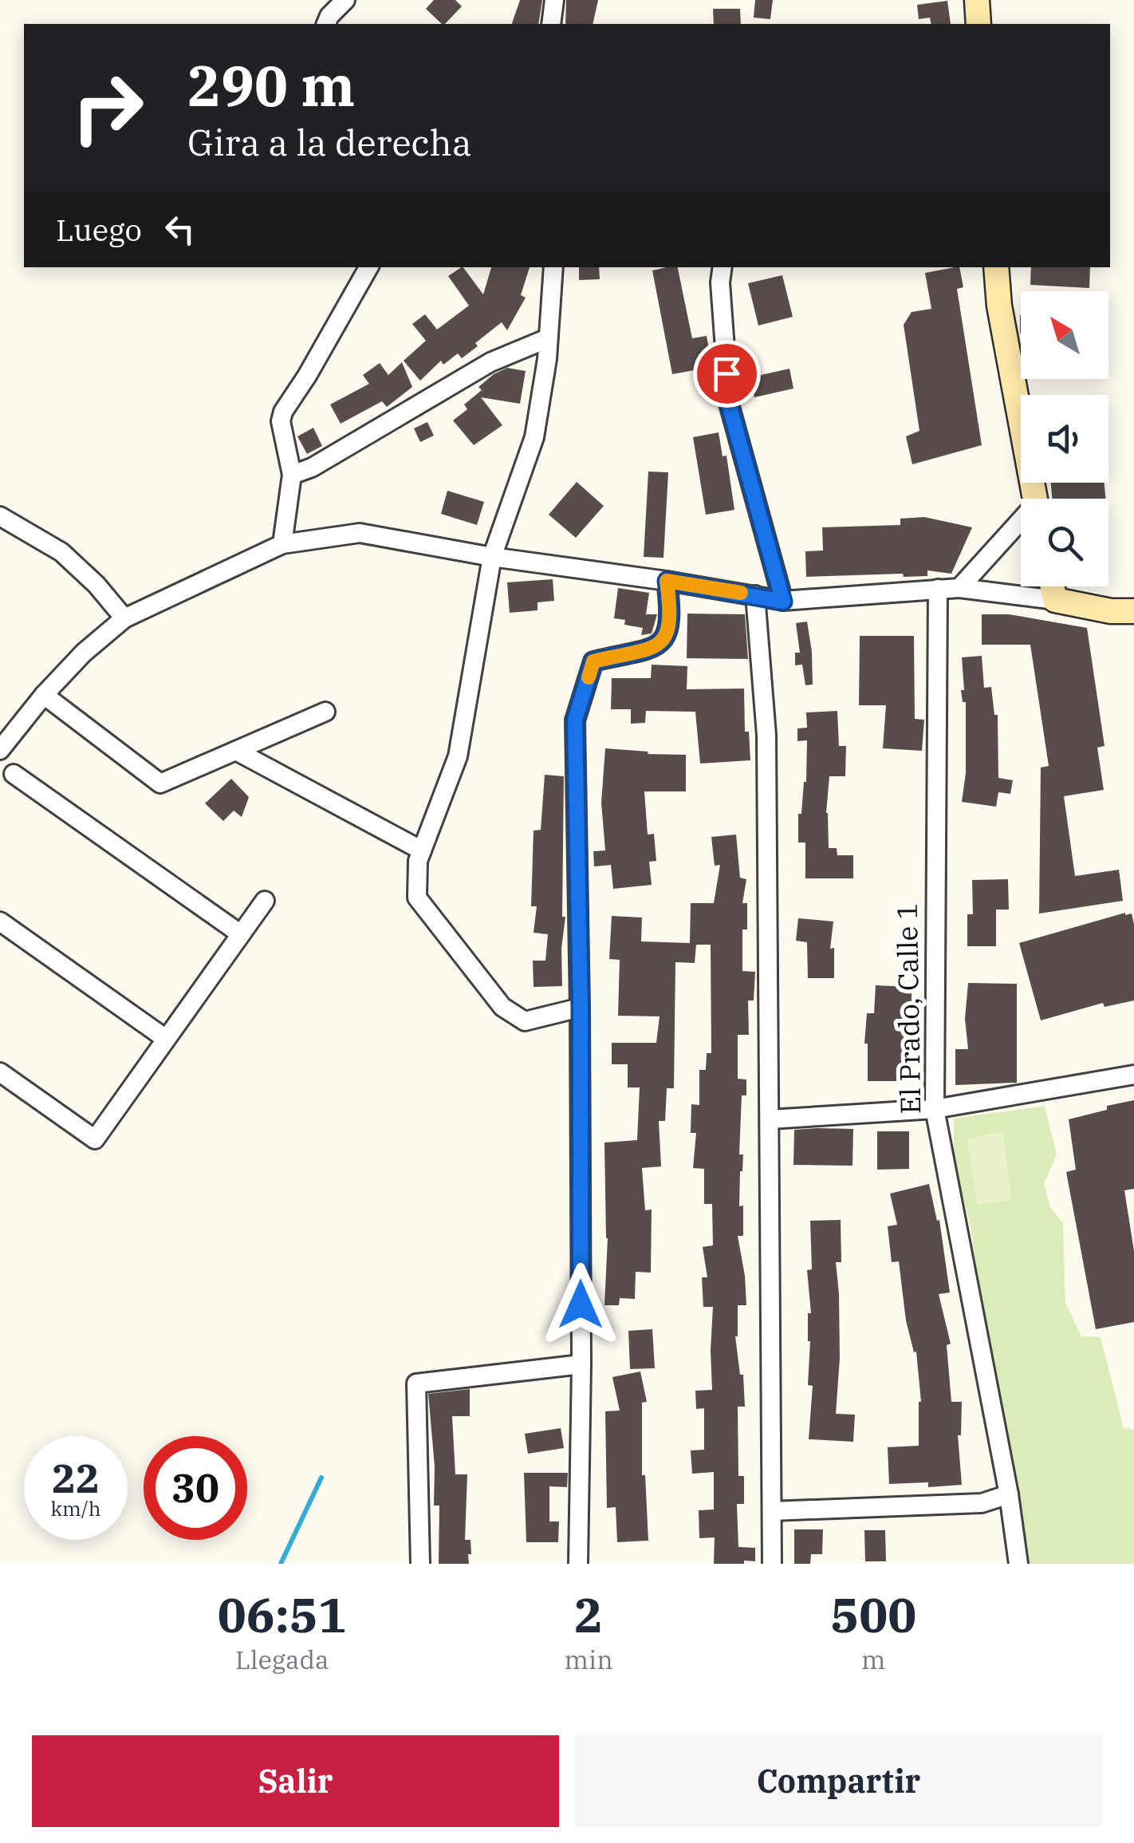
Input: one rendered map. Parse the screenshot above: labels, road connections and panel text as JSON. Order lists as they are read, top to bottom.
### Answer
{
  "streets": {
    "street": ["El Prado, Calle 1"]
  },
  "north": "top left",
  "page": {
    "turn": ["290 m", "Gira a la derecha"],
    "then": "Luego",
    "speed": "22 km/h",
    "limit": "30",
    "eta": [
      "06:51",
      "Llegada",
      "2",
      "min",
      "500",
      "m"
    ],
    "buttons": ["Salir", "Compartir"]
  }
}
